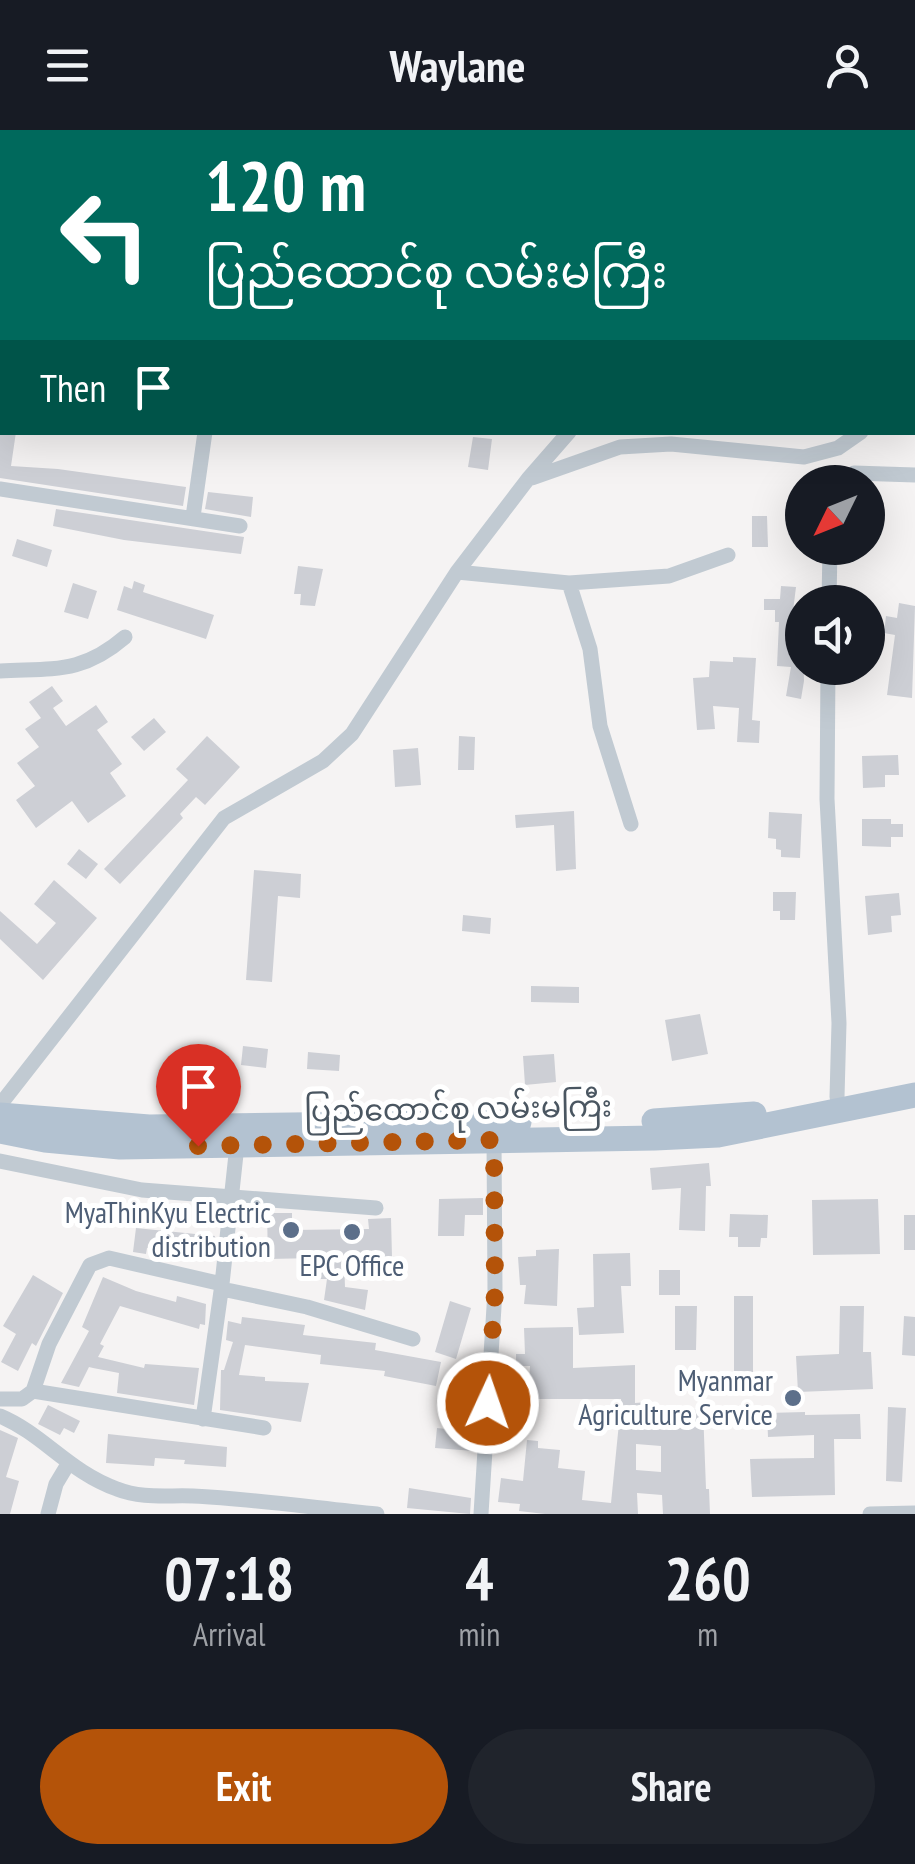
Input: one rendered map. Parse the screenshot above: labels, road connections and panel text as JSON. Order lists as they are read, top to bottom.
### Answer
{
  "streets": {
    "main road": ["ပြည်ထောင်စု လမ်းမကြီး"]
  },
  "places": ["MyaThinKyu Electric distribution", "EPC Office", "Myanmar Agriculture Service"],
  "north": "bottom left",
  "page": {
    "header": "Waylane",
    "turn": ["120 m", "ပြည်ထောင်စု လမ်းမကြီး"],
    "then": "Then",
    "eta": [
      "07:18",
      "Arrival",
      "4",
      "min",
      "260",
      "m"
    ],
    "buttons": ["Exit", "Share"]
  }
}
